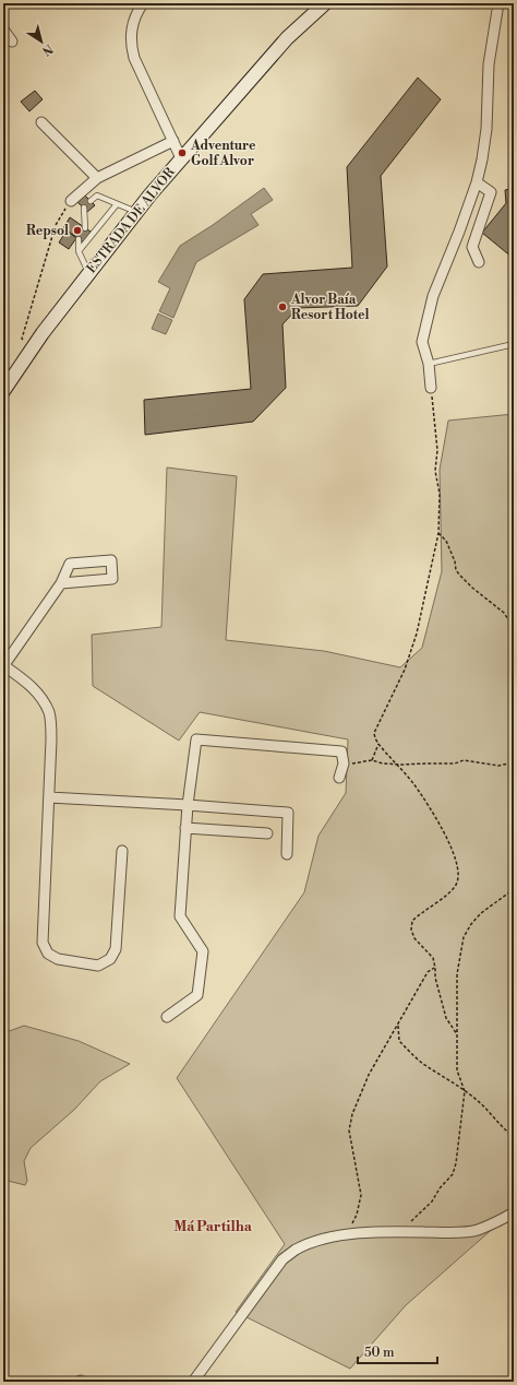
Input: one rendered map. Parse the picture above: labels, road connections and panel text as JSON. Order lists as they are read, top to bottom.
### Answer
{
  "streets": {
    "street": ["ESTRADA DE ALVOR"]
  },
  "districts": ["Má Partilha"],
  "places": ["Adventure Golf Alvor", "Repsol", "Alvor Baía Resort Hotel"],
  "scale_bar": "50 m",
  "north": "bottom right"
}
